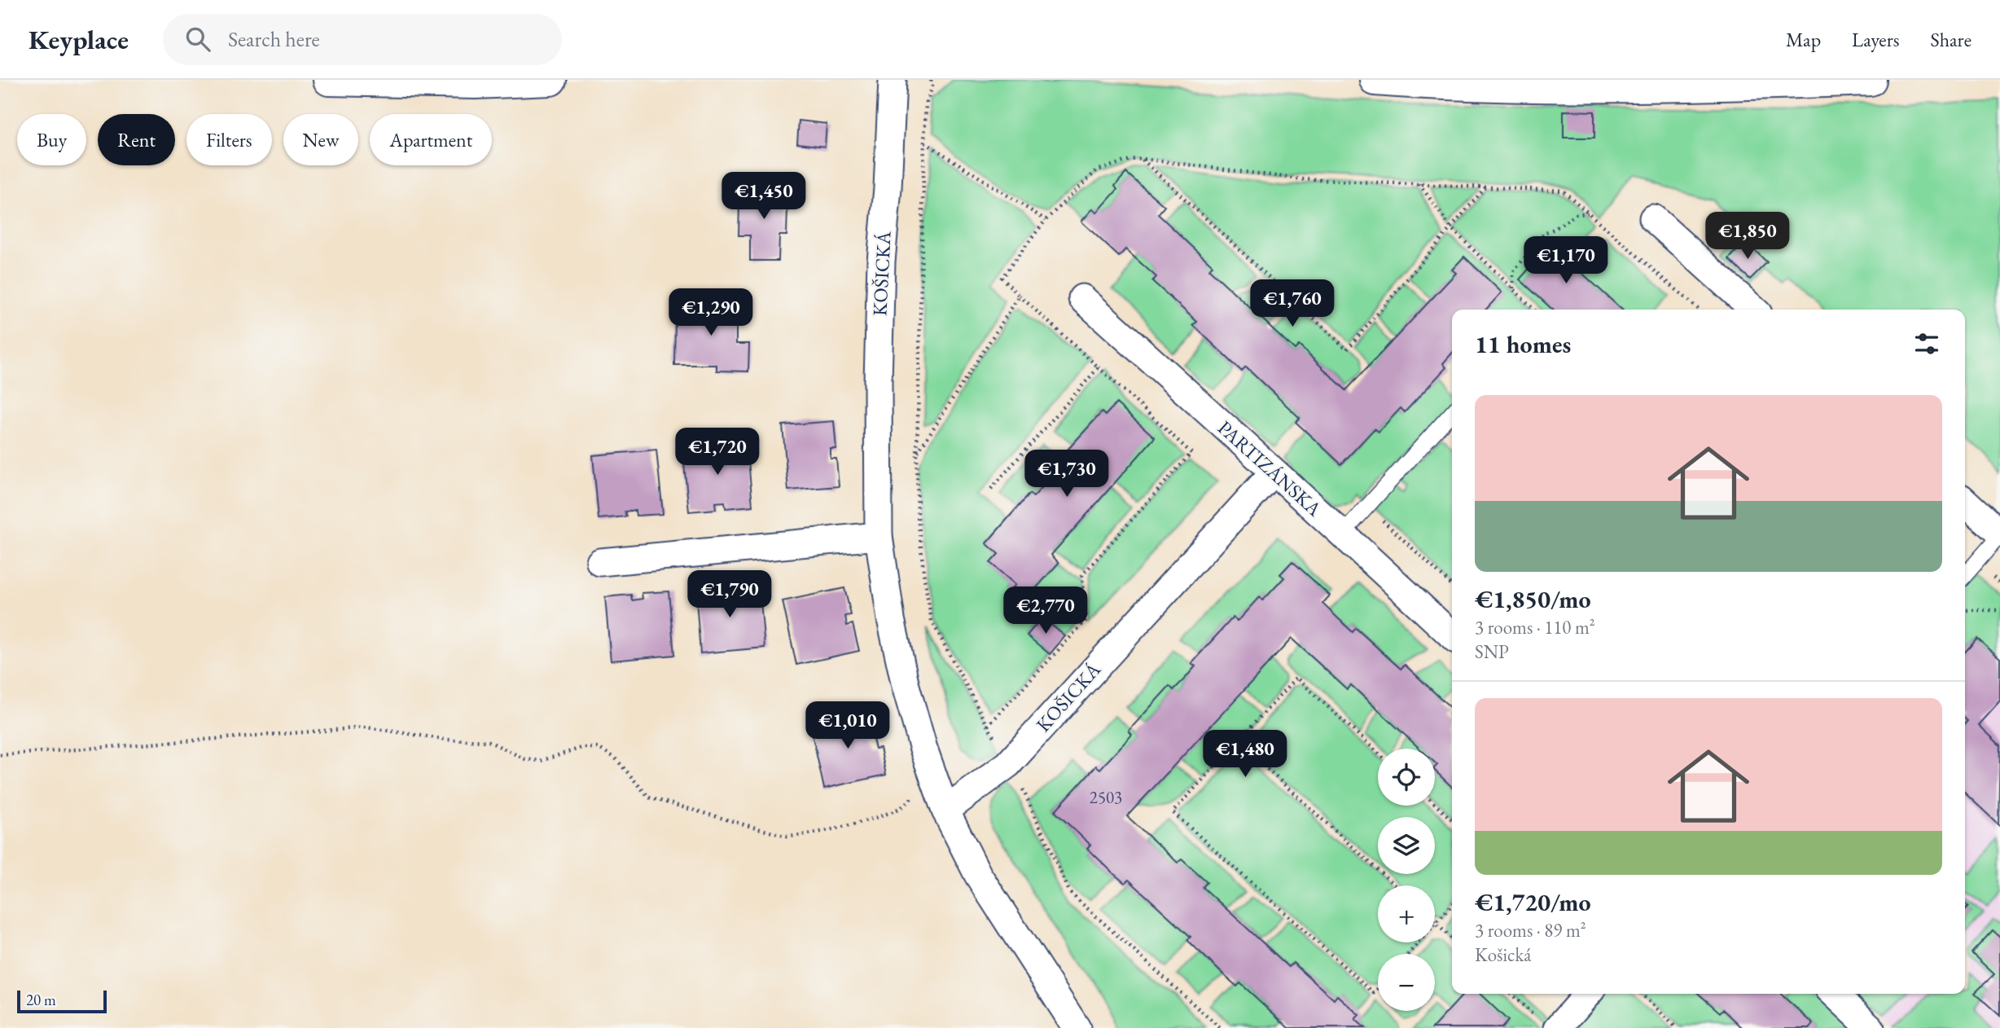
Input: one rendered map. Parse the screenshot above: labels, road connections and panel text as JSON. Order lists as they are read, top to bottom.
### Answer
{
  "streets": {
    "street": ["KOŠICKÁ", "PARTIZÁNSKA"]
  },
  "crossings": [
    ["KOŠICKÁ", "PARTIZÁNSKA"]
  ],
  "house_numbers": ["2503"],
  "scale_bar": "20 m",
  "page": {
    "header": "Keyplace",
    "search": "Search here",
    "nav": ["Map", "Layers", "Share"],
    "chip": [
      "Buy",
      "Rent",
      "Filters",
      "New",
      "Apartment"
    ],
    "price": [
      "€1,450",
      "€1,850",
      "€1,170",
      "€1,760",
      "€1,290",
      "€1,720",
      "€1,730",
      "€1,790",
      "€2,770",
      "€1,010",
      "€1,480"
    ],
    "heading": "11 homes",
    "list": [
      {
        "name": "€1,850/mo",
        "note": "3 rooms · 110 m² · SNP"
      },
      {
        "name": "€1,720/mo",
        "note": "3 rooms · 89 m² · Košická"
      }
    ],
    "map_buttons": ["+", "−"],
    "scale": "20 m"
  }
}
